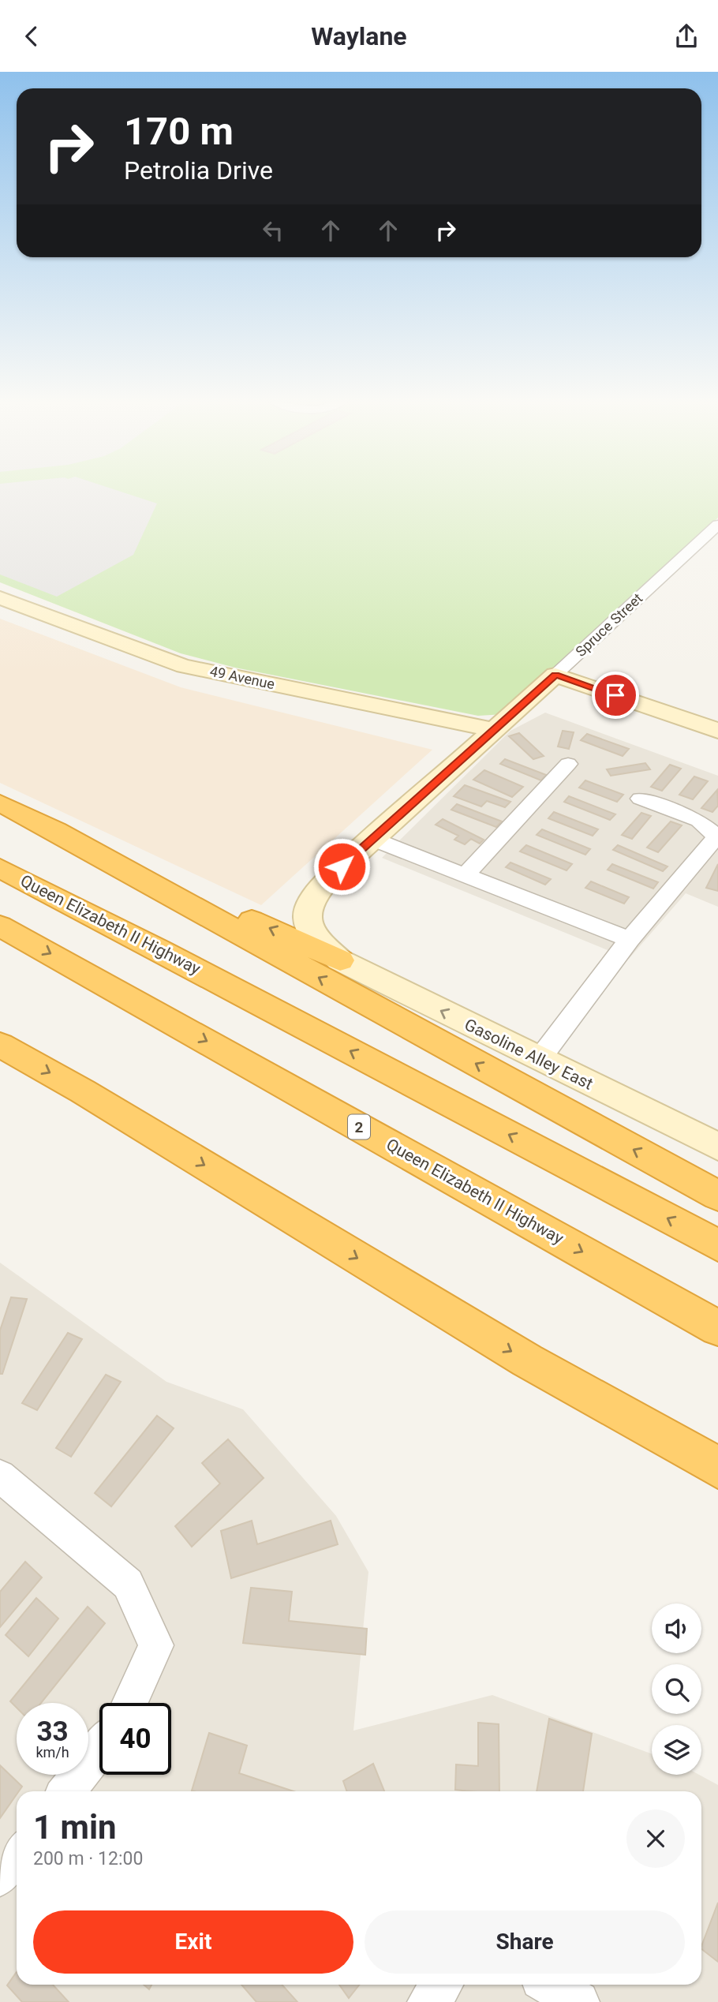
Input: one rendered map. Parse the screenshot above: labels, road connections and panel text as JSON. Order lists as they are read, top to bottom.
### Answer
{
  "streets": {
    "highway": ["Queen Elizabeth II Highway", "2"],
    "street": ["Spruce Street", "49 Avenue", "Gasoline Alley East"]
  },
  "crossings": [
    ["Spruce Street", "49 Avenue"],
    ["Spruce Street", "Gasoline Alley East"]
  ],
  "page": {
    "header": "Waylane",
    "turn": ["170 m", "Petrolia Drive"],
    "speed": "33 km/h",
    "limit": "40",
    "heading": ["1 min", "200 m · 12:00"],
    "buttons": ["Exit", "Share"]
  }
}
